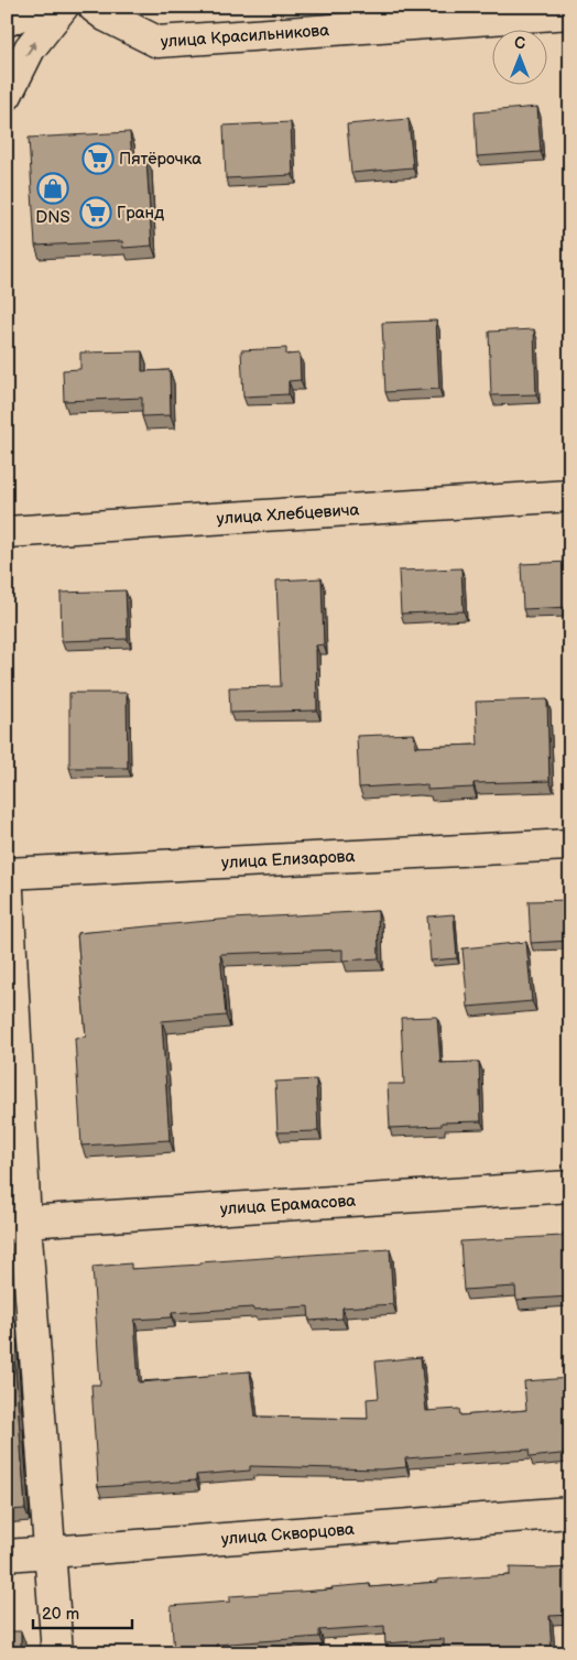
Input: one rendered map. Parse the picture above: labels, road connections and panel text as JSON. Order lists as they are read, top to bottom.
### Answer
{
  "streets": {
    "street": [
      "улица Красильникова",
      "улица Хлебцевича",
      "улица Елизарова",
      "улица Ерамасова",
      "улица Скворцова"
    ]
  },
  "places": {
    "supermarket": ["Пятёрочка", "Гранд"],
    "shop": ["DNS"]
  },
  "scale_bar": "20 m",
  "north": "top"
}
